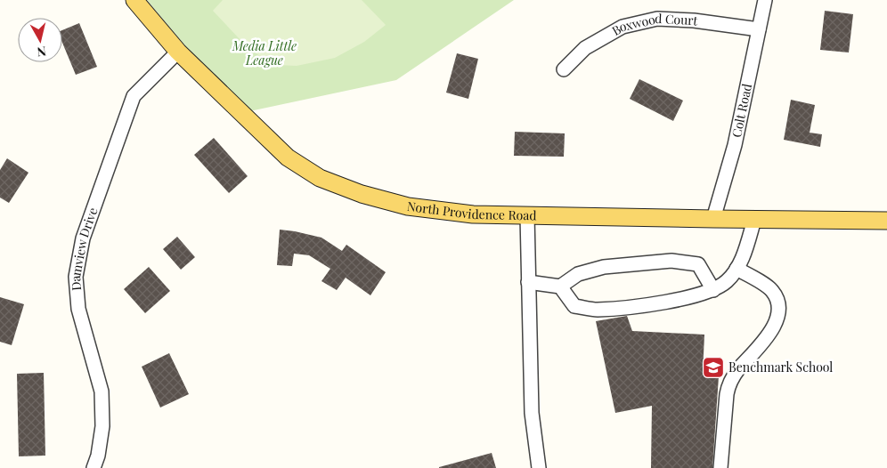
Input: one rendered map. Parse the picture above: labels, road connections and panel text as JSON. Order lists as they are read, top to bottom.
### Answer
{
  "streets": {
    "main road": ["North Providence Road"],
    "street": ["Boxwood Court", "Colt Road", "Damview Drive"]
  },
  "crossings": [
    ["Boxwood Court", "Colt Road"],
    ["Colt Road", "North Providence Road"],
    ["North Providence Road", "Damview Drive"]
  ],
  "parks": ["Media Little League"],
  "places": {
    "school or university": ["Benchmark School"]
  },
  "north": "bottom"
}
